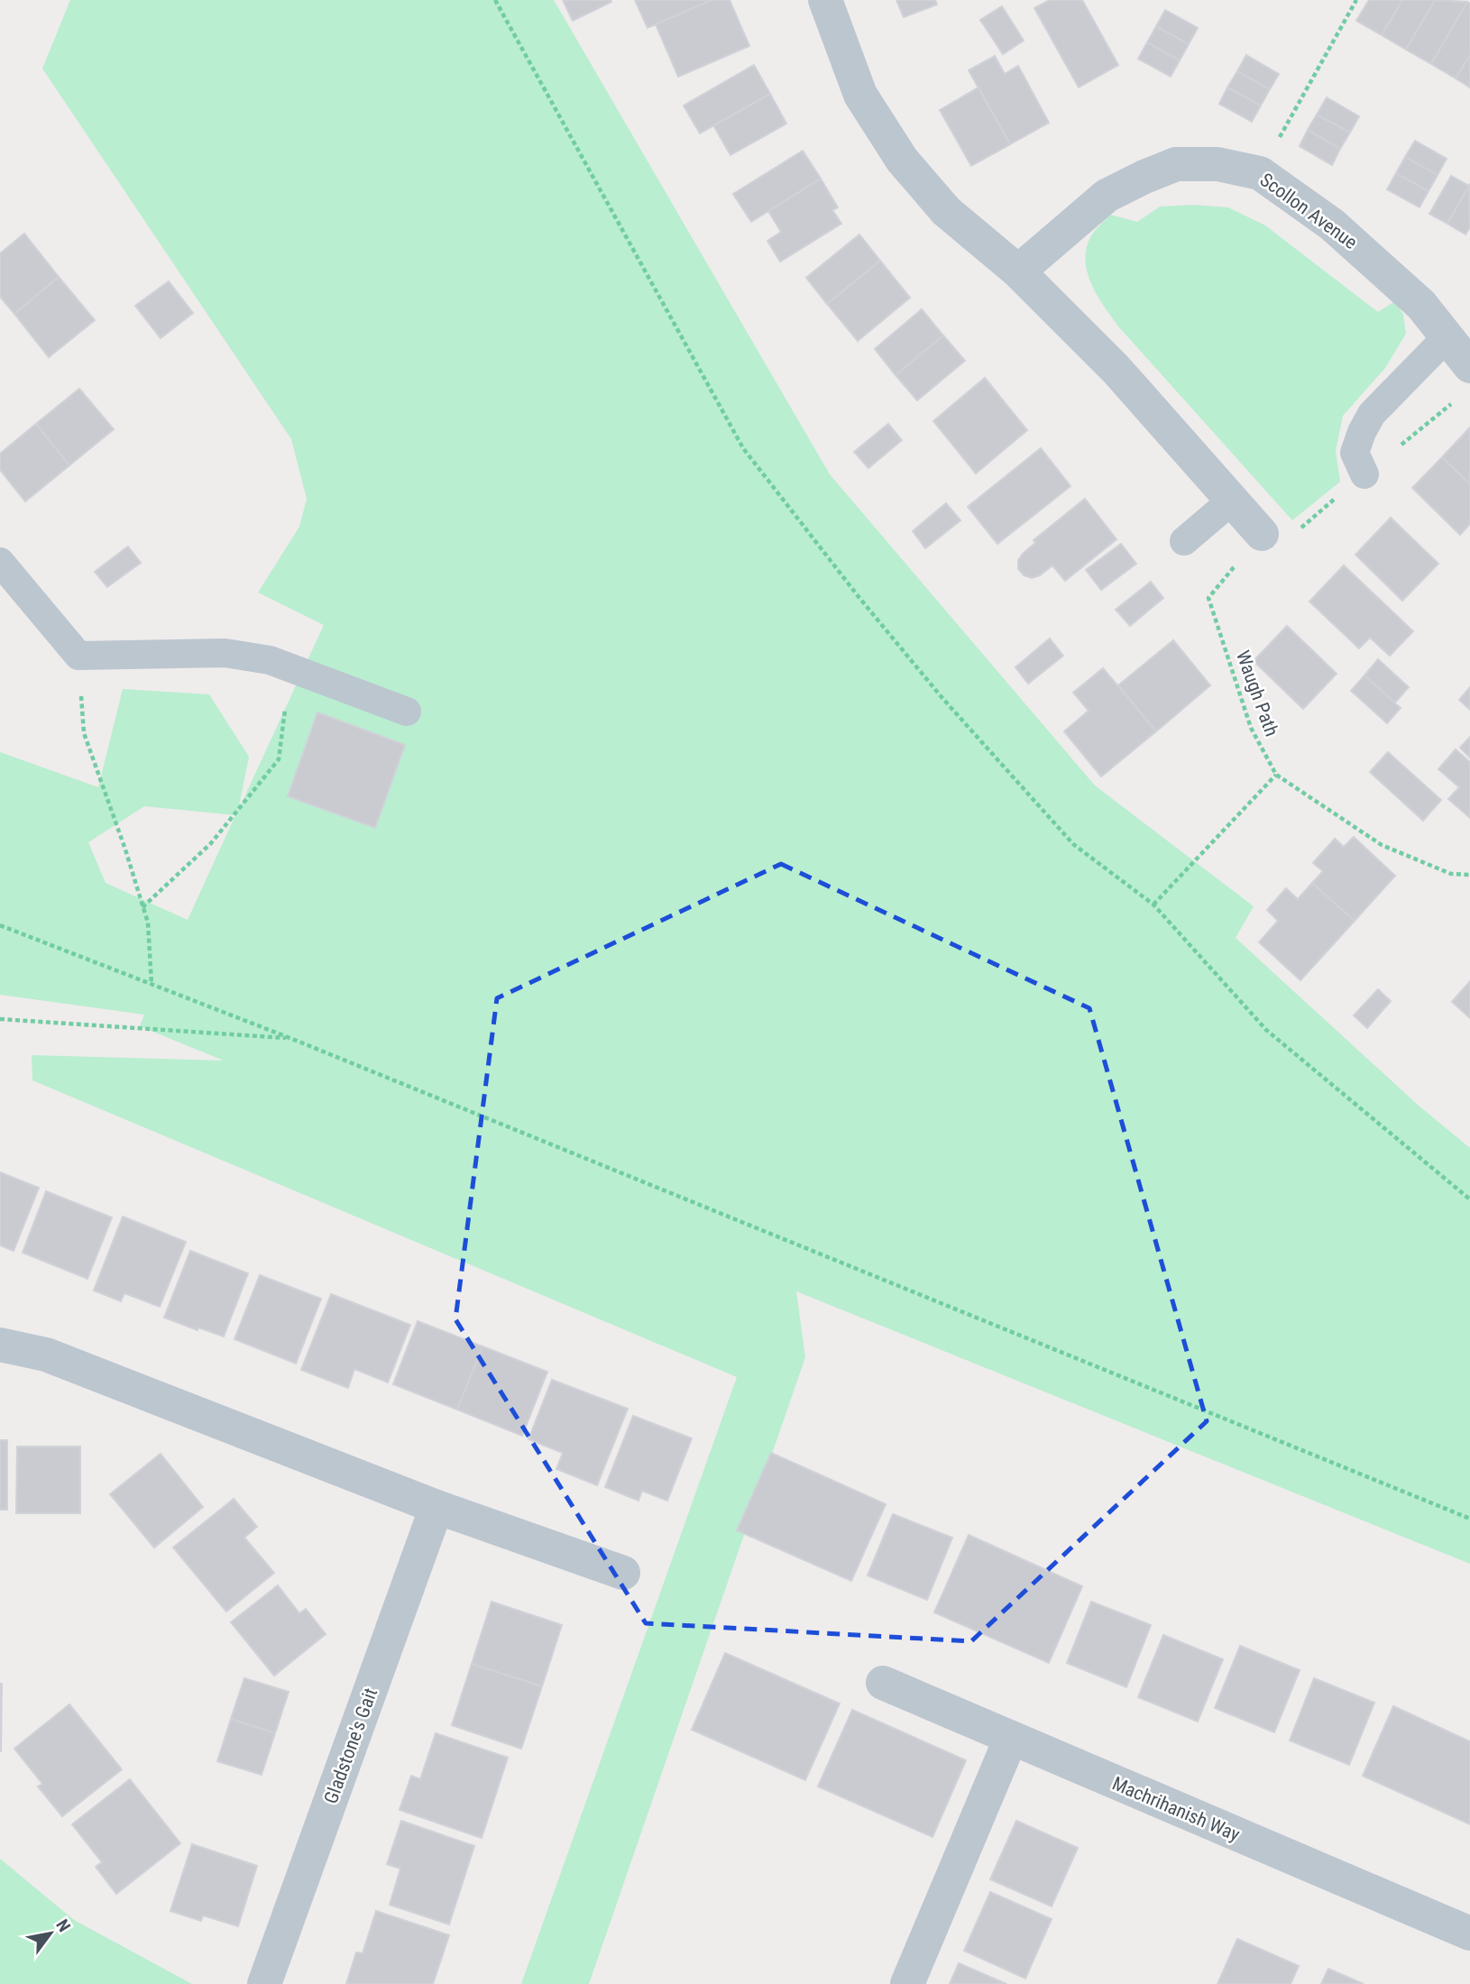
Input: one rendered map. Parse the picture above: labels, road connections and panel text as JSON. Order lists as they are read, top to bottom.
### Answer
{
  "streets": {
    "street": ["Scollon Avenue", "Gladstone's Gait", "Machrihanish Way"],
    "path": ["Waugh Path"]
  },
  "north": "top right"
}
